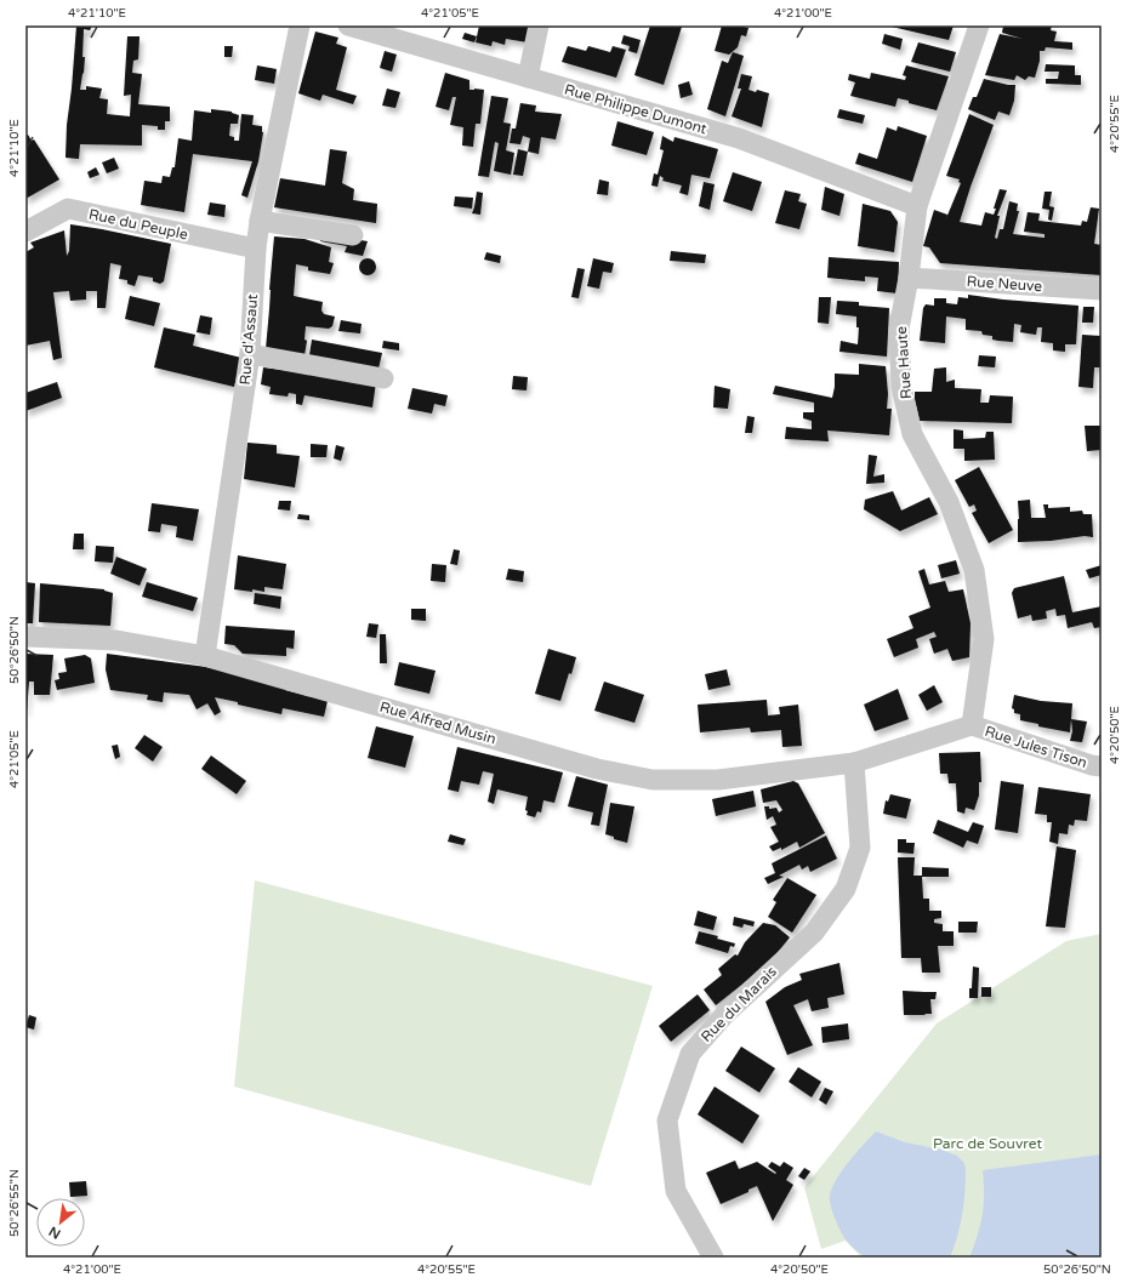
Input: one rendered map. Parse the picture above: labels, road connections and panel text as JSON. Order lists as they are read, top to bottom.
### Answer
{
  "streets": {
    "street": [
      "Rue Philippe Dumont",
      "Rue du Peuple",
      "Rue Neuve",
      "Rue d'Assaut",
      "Rue Haute",
      "Rue Alfred Musin",
      "Rue Jules Tison",
      "Rue du Marais"
    ]
  },
  "crossings": [
    ["Rue Philippe Dumont", "Rue Haute"],
    ["Rue du Peuple", "Rue d'Assaut"],
    ["Rue Neuve", "Rue Haute"],
    ["Rue d'Assaut", "Rue Alfred Musin"],
    ["Rue Haute", "Rue Alfred Musin"],
    ["Rue Haute", "Rue Jules Tison"],
    ["Rue Alfred Musin", "Rue Jules Tison"],
    ["Rue Alfred Musin", "Rue du Marais"]
  ],
  "parks": ["Parc de Souvret"],
  "north": "bottom left",
  "coordinates": [
    "4°21'10\"E",
    "4°21'05\"E",
    "4°21'00\"E",
    "4°20'55\"E",
    "50°26'50\"N",
    "4°20'50\"E",
    "50°26'55\"N"
  ]
}
